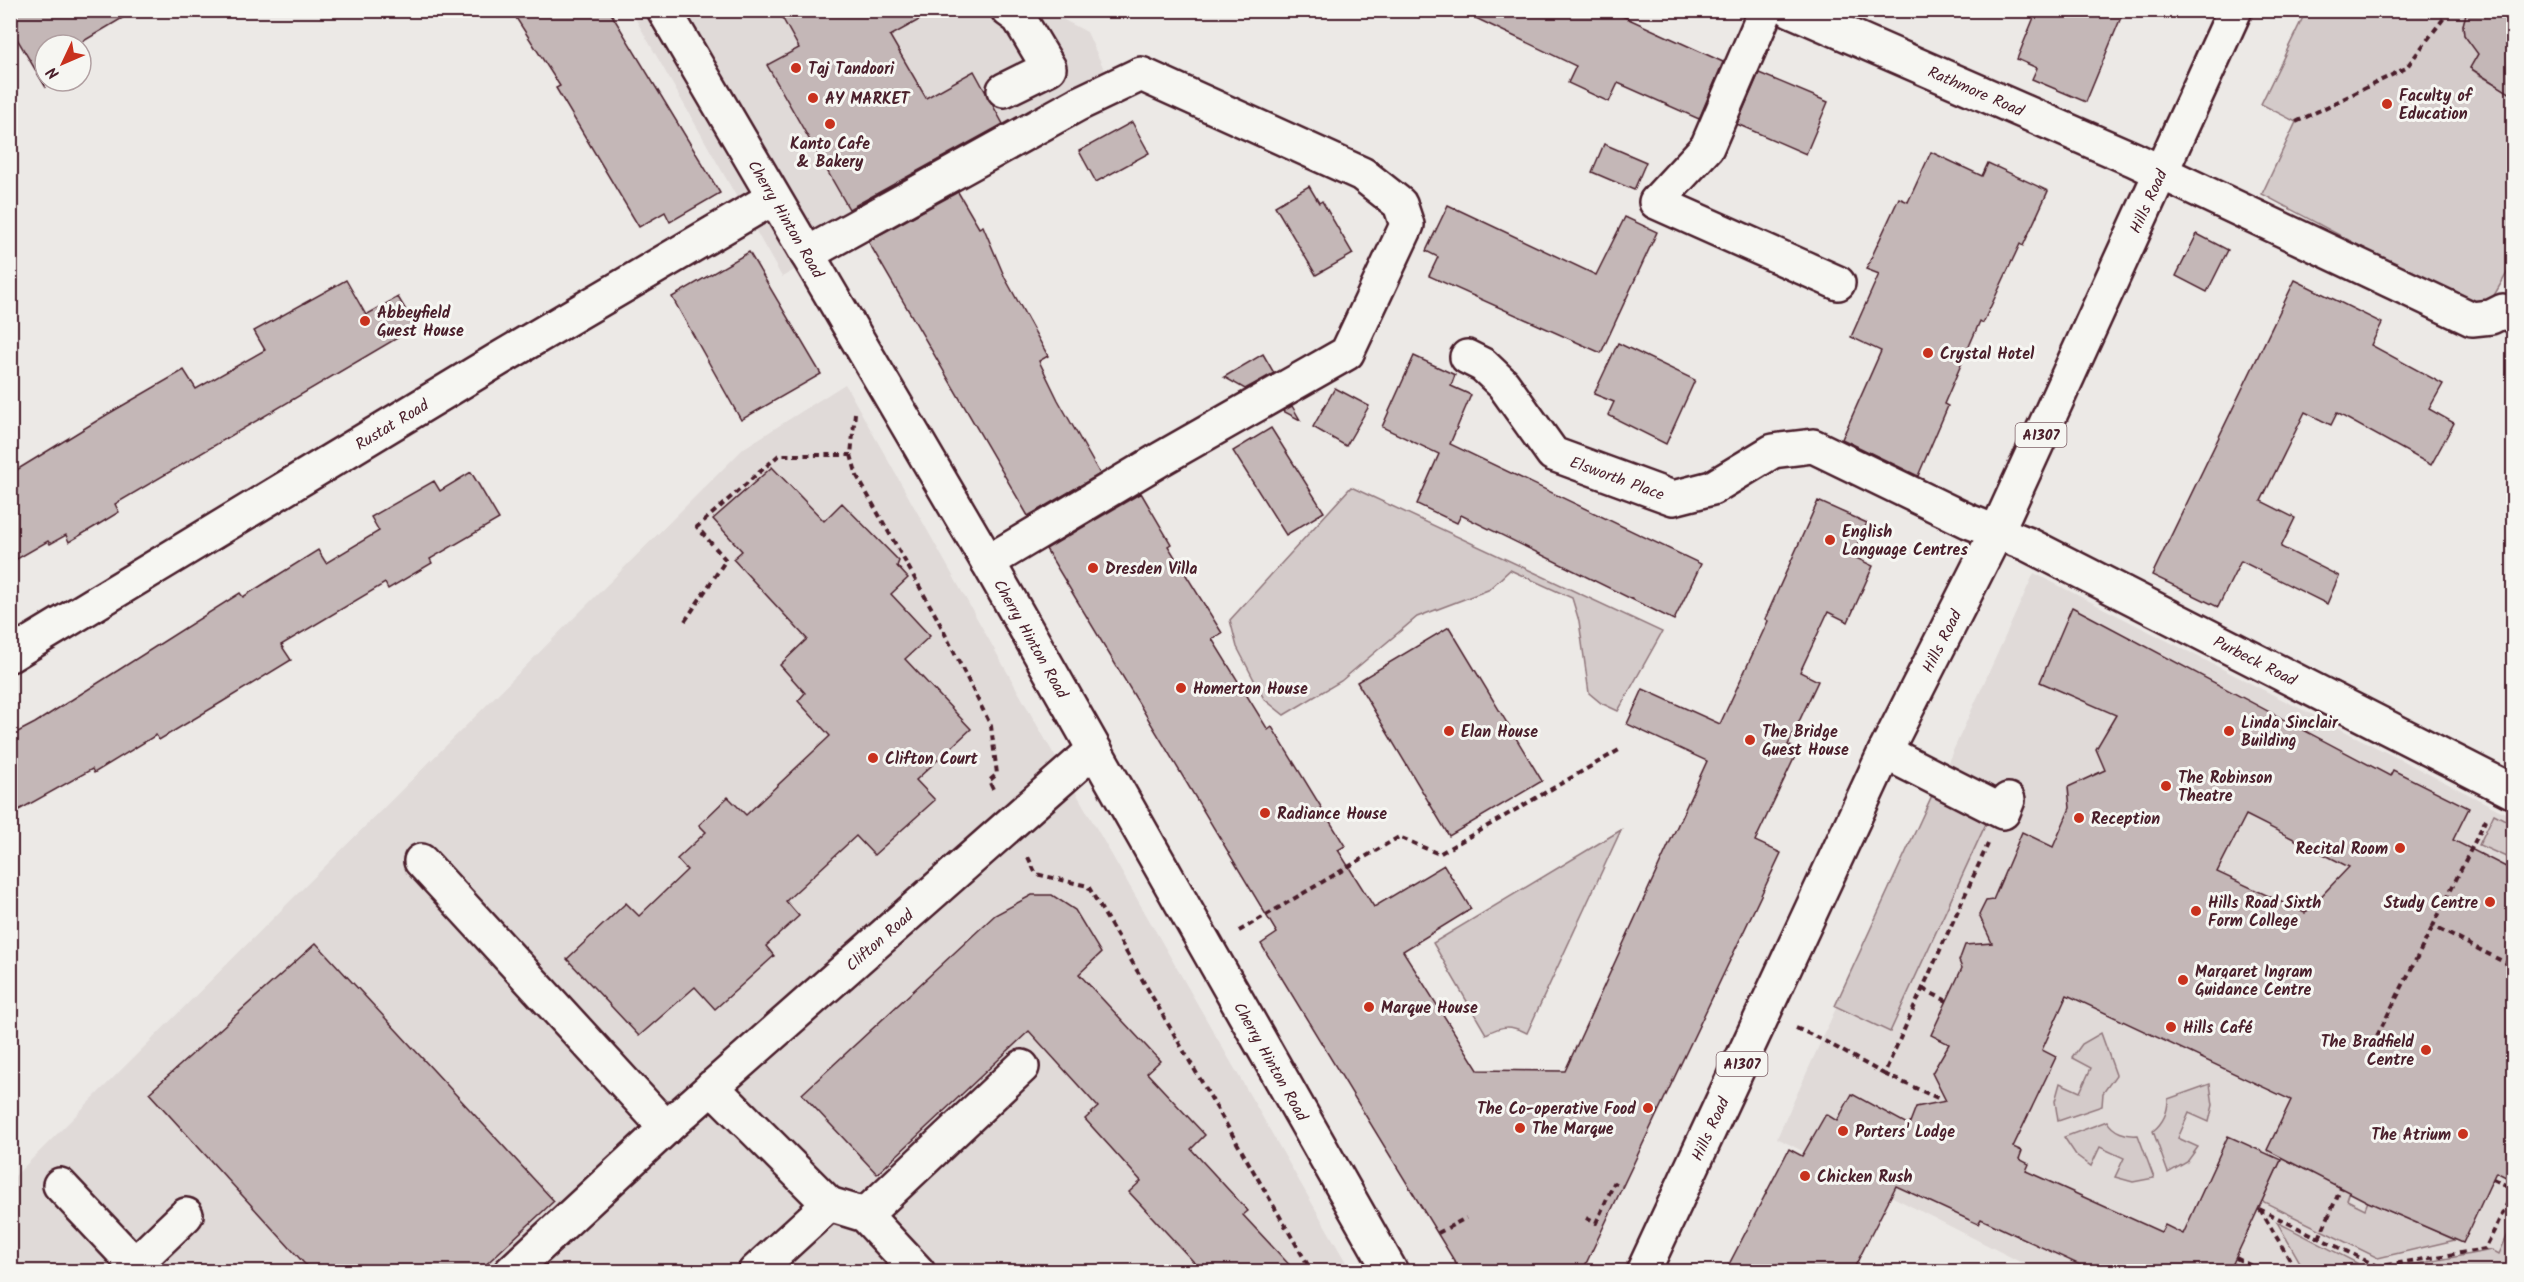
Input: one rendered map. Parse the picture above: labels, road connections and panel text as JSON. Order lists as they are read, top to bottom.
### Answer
{
  "streets": {
    "street": [
      "Rathmore Road",
      "Hills Road",
      "Cherry Hinton Road",
      "Rustat Road",
      "A1307",
      "Elsworth Place",
      "Purbeck Road",
      "Clifton Road"
    ]
  },
  "crossings": [
    ["Rathmore Road", "Hills Road"],
    ["Hills Road", "Elsworth Place"],
    ["Hills Road", "Purbeck Road"],
    ["Cherry Hinton Road", "Rustat Road"],
    ["Cherry Hinton Road", "Clifton Road"],
    ["Elsworth Place", "Purbeck Road"]
  ],
  "places": [
    "Taj Tandoori",
    "AY MARKET",
    "Faculty of Education",
    "Kanto Cafe & Bakery",
    "Abbeyfield Guest House",
    "Crystal Hotel",
    "English Language Centres",
    "Dresden Villa",
    "Homerton House",
    "Elan House",
    "Linda Sinclair Building",
    "The Bridge Guest House",
    "Clifton Court",
    "The Robinson Theatre",
    "Radiance House",
    "Reception",
    "Recital Room",
    "Study Centre",
    "Hills Road Sixth Form College",
    "Margaret Ingram Guidance Centre",
    "Marque House",
    "Hills Café",
    "The Bradfield Centre",
    "The Co-operative Food",
    "The Marque",
    "Porters' Lodge",
    "The Atrium",
    "Chicken Rush"
  ],
  "north": "bottom left"
}
